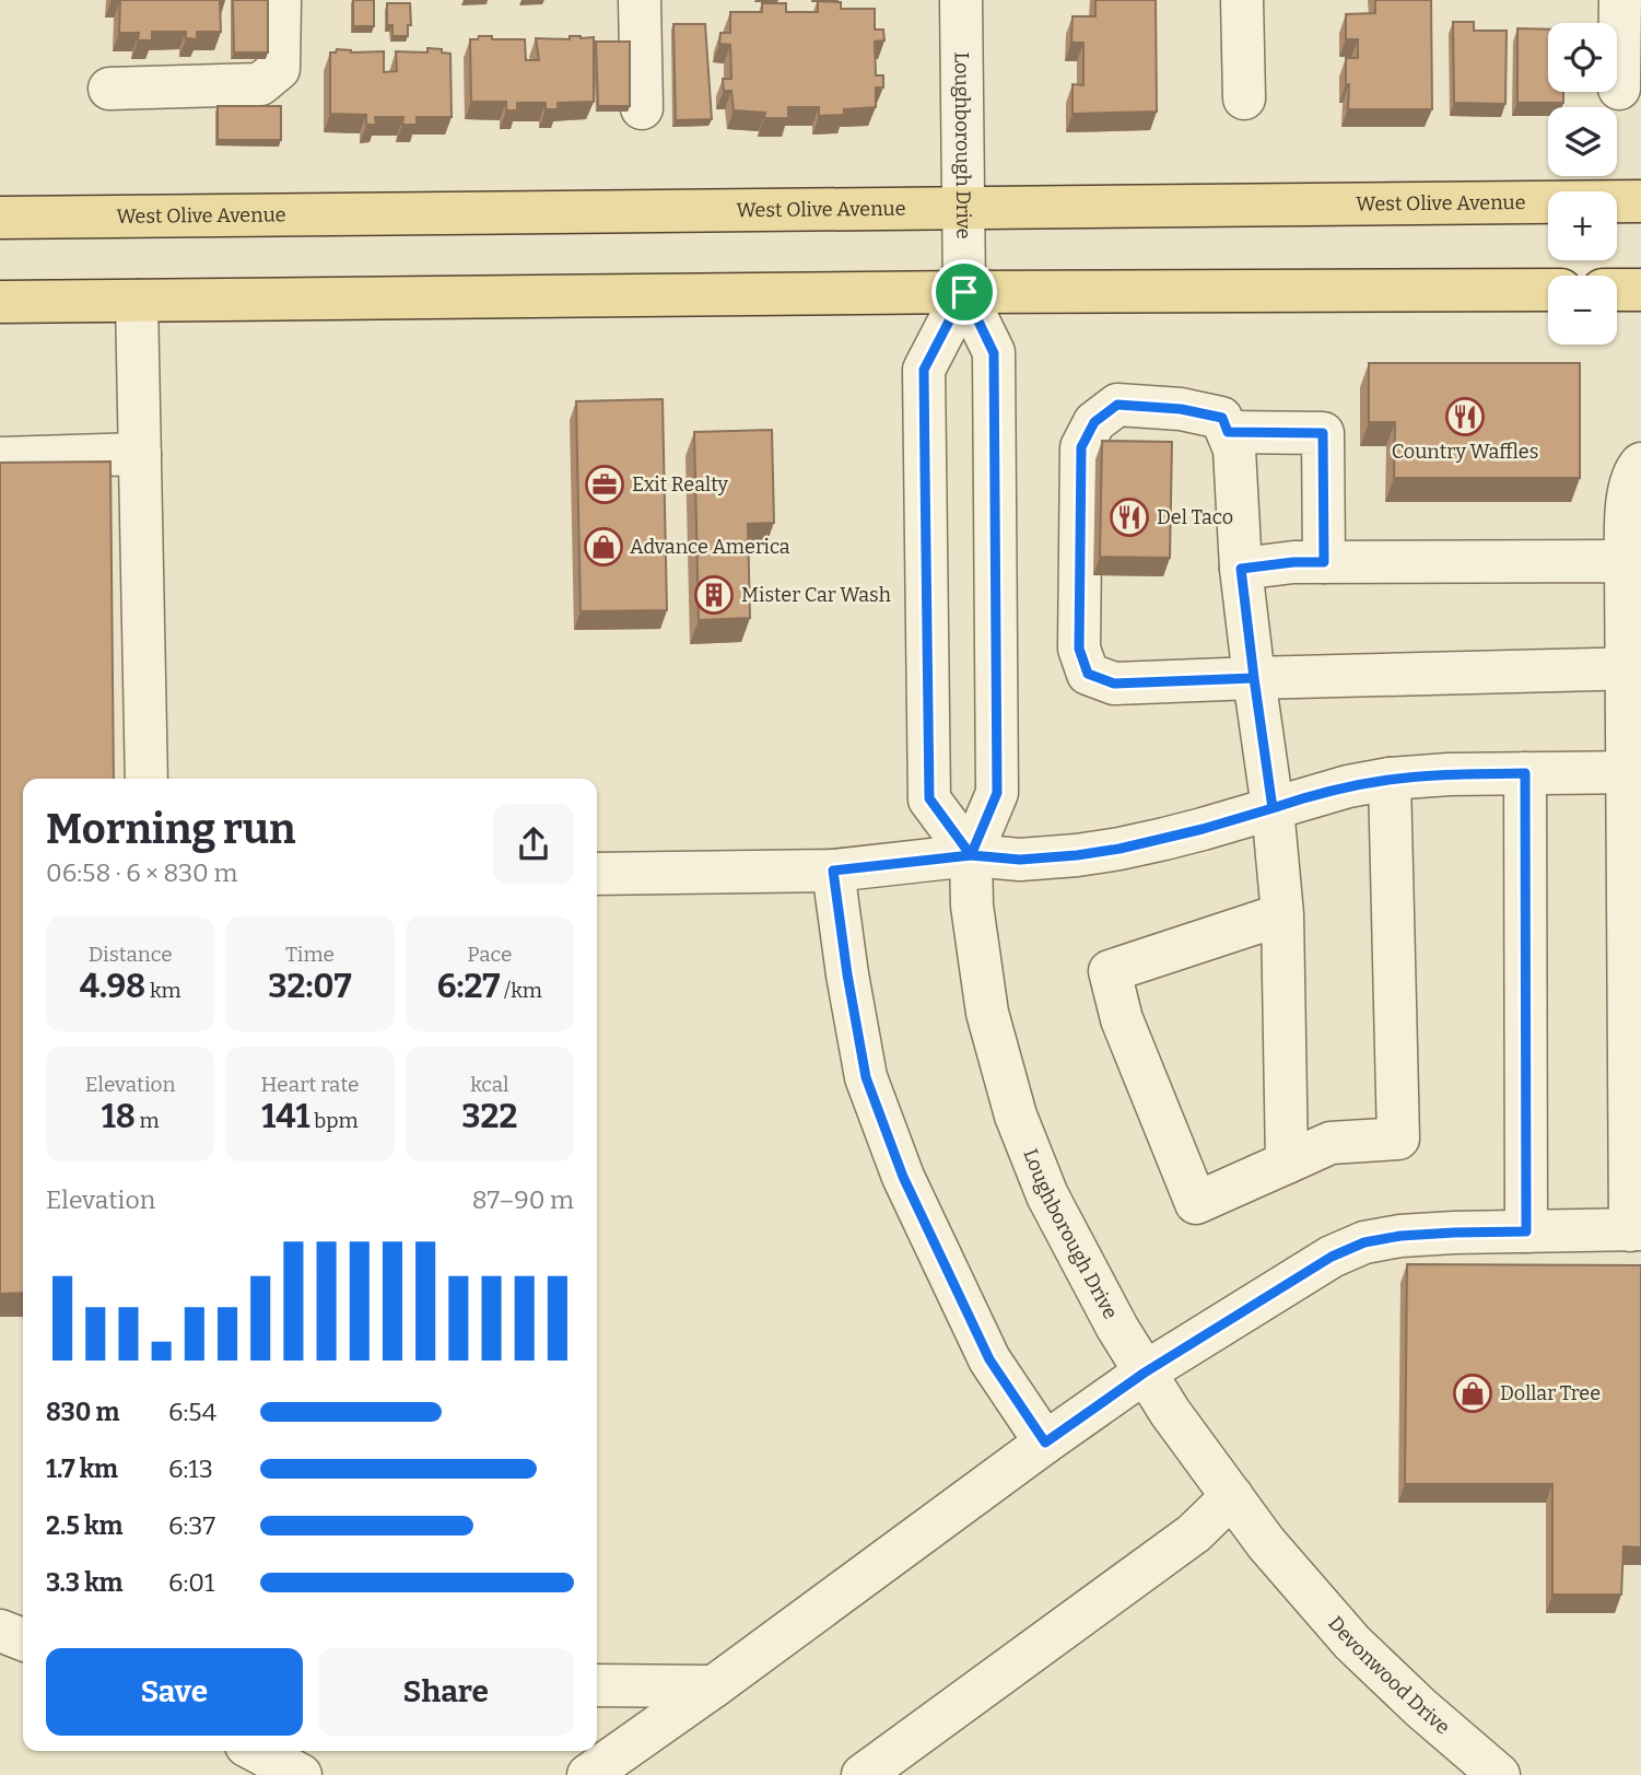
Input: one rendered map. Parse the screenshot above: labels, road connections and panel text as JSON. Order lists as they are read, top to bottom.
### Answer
{
  "streets": {
    "main road": ["West Olive Avenue"],
    "street": ["Loughborough Drive", "Devonwood Drive"]
  },
  "crossings": [
    ["Loughborough Drive", "West Olive Avenue"],
    ["Loughborough Drive", "Devonwood Drive"]
  ],
  "places": {
    "restaurant": ["Country Waffles", "Del Taco"],
    "office": ["Exit Realty"],
    "shop": ["Advance America", "Dollar Tree"],
    "building": ["Mister Car Wash"]
  },
  "page": {
    "map_buttons": ["+", "−"],
    "heading": ["Morning run", "06:58 · 6 × 830 m"],
    "stats": [
      ["Distance", "4.98 km"],
      ["Time", "32:07"],
      ["Pace", "6:27 /km"],
      ["Elevation", "18 m"],
      ["Heart rate", "141 bpm"],
      ["kcal", "322"]
    ],
    "chart": ["Elevation", "87–90 m"],
    "list": [
      {
        "name": "830 m",
        "note": "6:54"
      },
      {
        "name": "1.7 km",
        "note": "6:13"
      },
      {
        "name": "2.5 km",
        "note": "6:37"
      },
      {
        "name": "3.3 km",
        "note": "6:01"
      }
    ],
    "buttons": ["Save", "Share"]
  }
}
